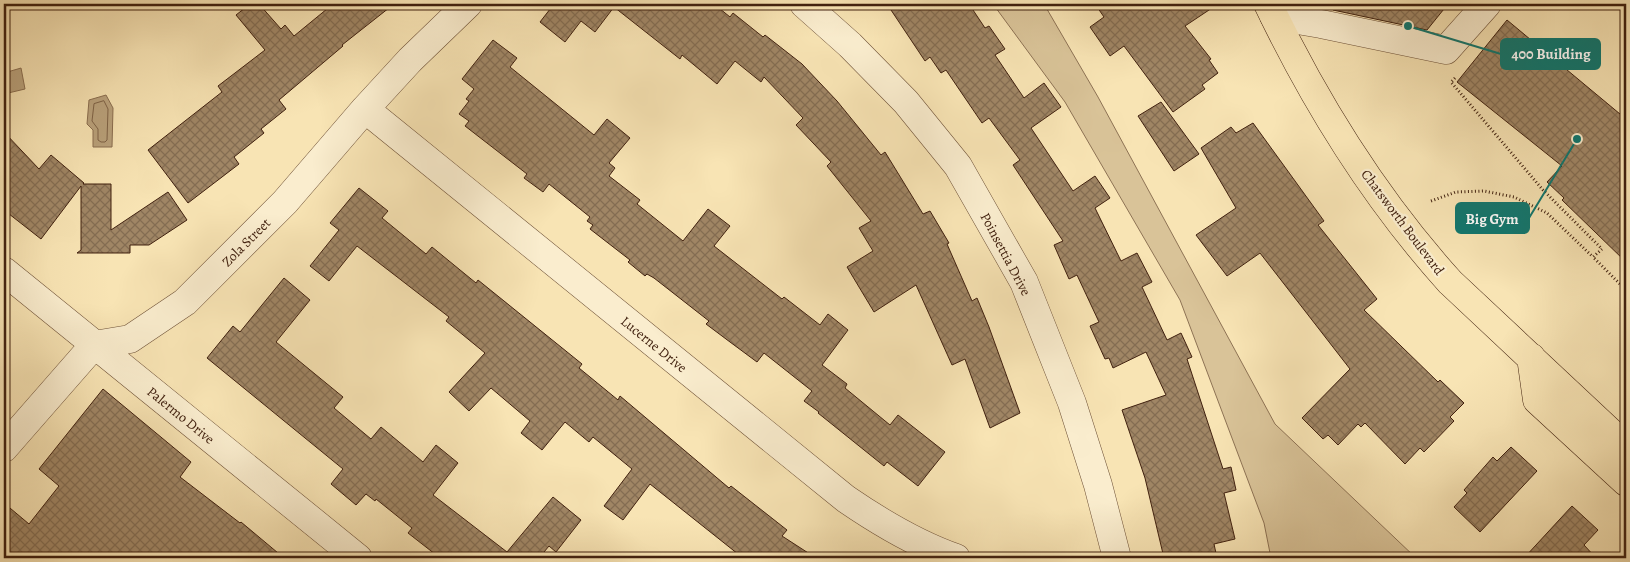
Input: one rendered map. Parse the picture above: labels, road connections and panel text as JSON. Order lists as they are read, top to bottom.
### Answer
{
  "streets": {
    "main road": ["Chatsworth Boulevard"],
    "street": [
      "Zola Street",
      "Poinsettia Drive",
      "Lucerne Drive",
      "Palermo Drive"
    ]
  },
  "crossings": [
    ["Zola Street", "Lucerne Drive"],
    ["Zola Street", "Palermo Drive"]
  ],
  "places": ["400 Building", "Big Gym"]
}
